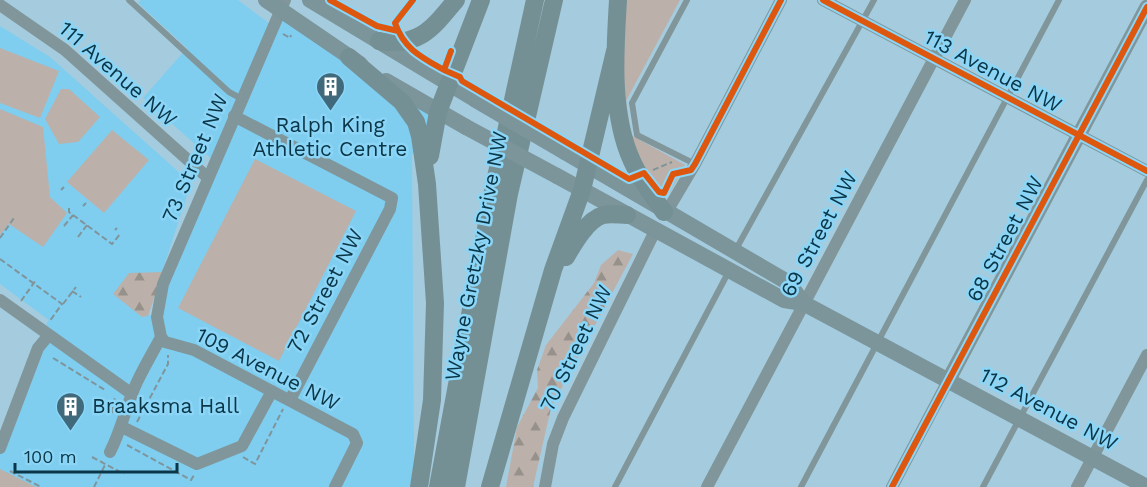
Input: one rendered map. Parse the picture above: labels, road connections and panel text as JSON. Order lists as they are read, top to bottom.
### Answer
{
  "streets": {
    "main road": ["Wayne Gretzky Drive NW", "112 Avenue NW"],
    "street": [
      "113 Avenue NW",
      "111 Avenue NW",
      "73 Street NW",
      "69 Street NW",
      "68 Street NW",
      "72 Street NW",
      "70 Street NW",
      "109 Avenue NW"
    ]
  },
  "crossings": [
    ["113 Avenue NW", "69 Street NW"],
    ["113 Avenue NW", "68 Street NW"],
    ["111 Avenue NW", "73 Street NW"],
    ["73 Street NW", "72 Street NW"],
    ["73 Street NW", "109 Avenue NW"],
    ["73 Street NW", "112 Avenue NW"],
    ["69 Street NW", "112 Avenue NW"],
    ["68 Street NW", "112 Avenue NW"],
    ["72 Street NW", "109 Avenue NW"],
    ["70 Street NW", "112 Avenue NW"]
  ],
  "places": {
    "building": ["Ralph King Athletic Centre", "Braaksma Hall"]
  },
  "scale_bar": "100 m"
}
